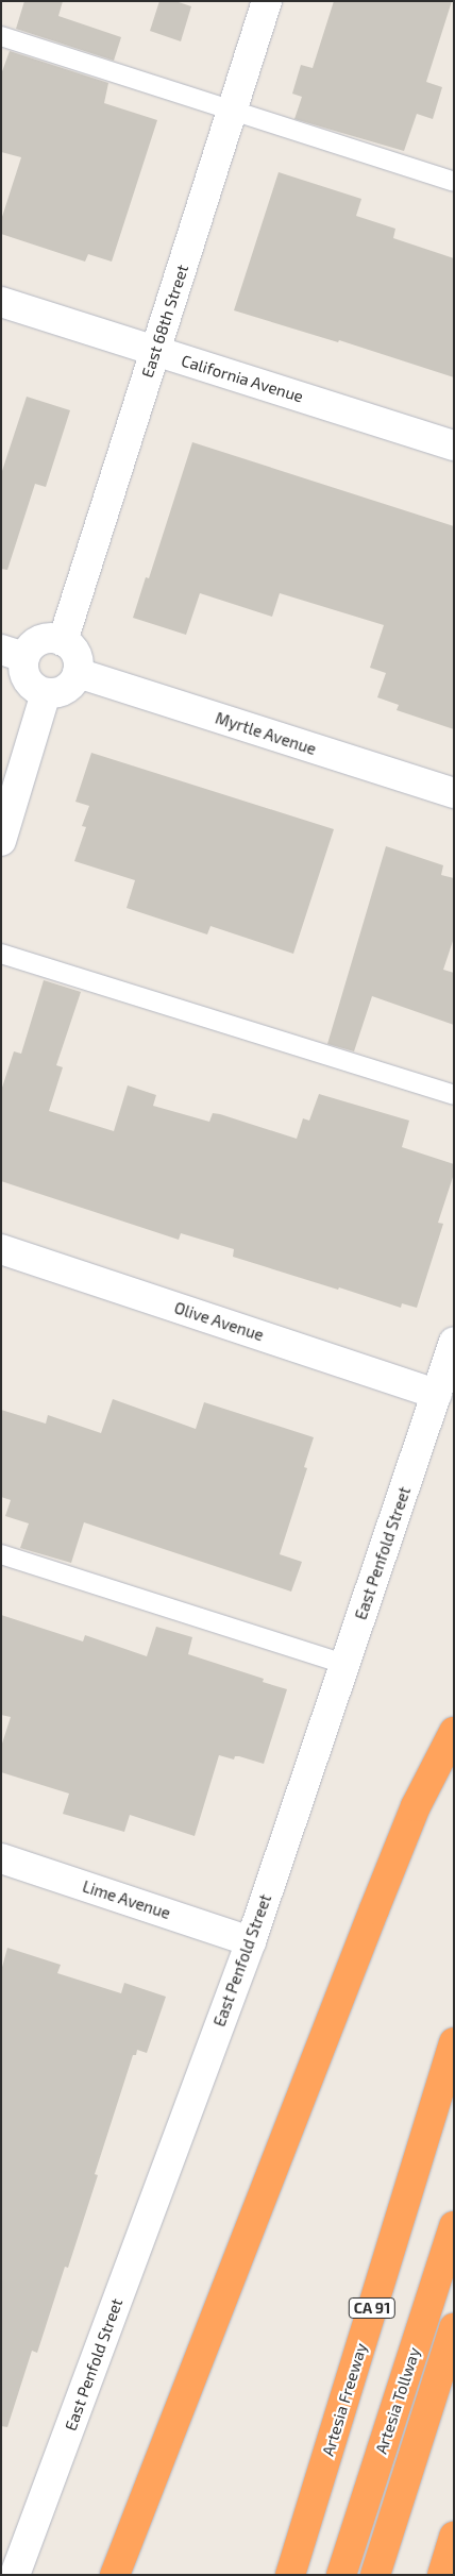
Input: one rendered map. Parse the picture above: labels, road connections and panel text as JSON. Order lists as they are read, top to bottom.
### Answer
{
  "streets": {
    "highway": ["CA 91", "Artesia Freeway", "Artesia Tollway"],
    "street": [
      "East 68th Street",
      "California Avenue",
      "Myrtle Avenue",
      "Olive Avenue",
      "East Penfold Street",
      "Lime Avenue"
    ]
  },
  "crossings": [
    ["East 68th Street", "California Avenue"],
    ["East 68th Street", "Myrtle Avenue"],
    ["Olive Avenue", "East Penfold Street"],
    ["East Penfold Street", "Lime Avenue"]
  ]
}
